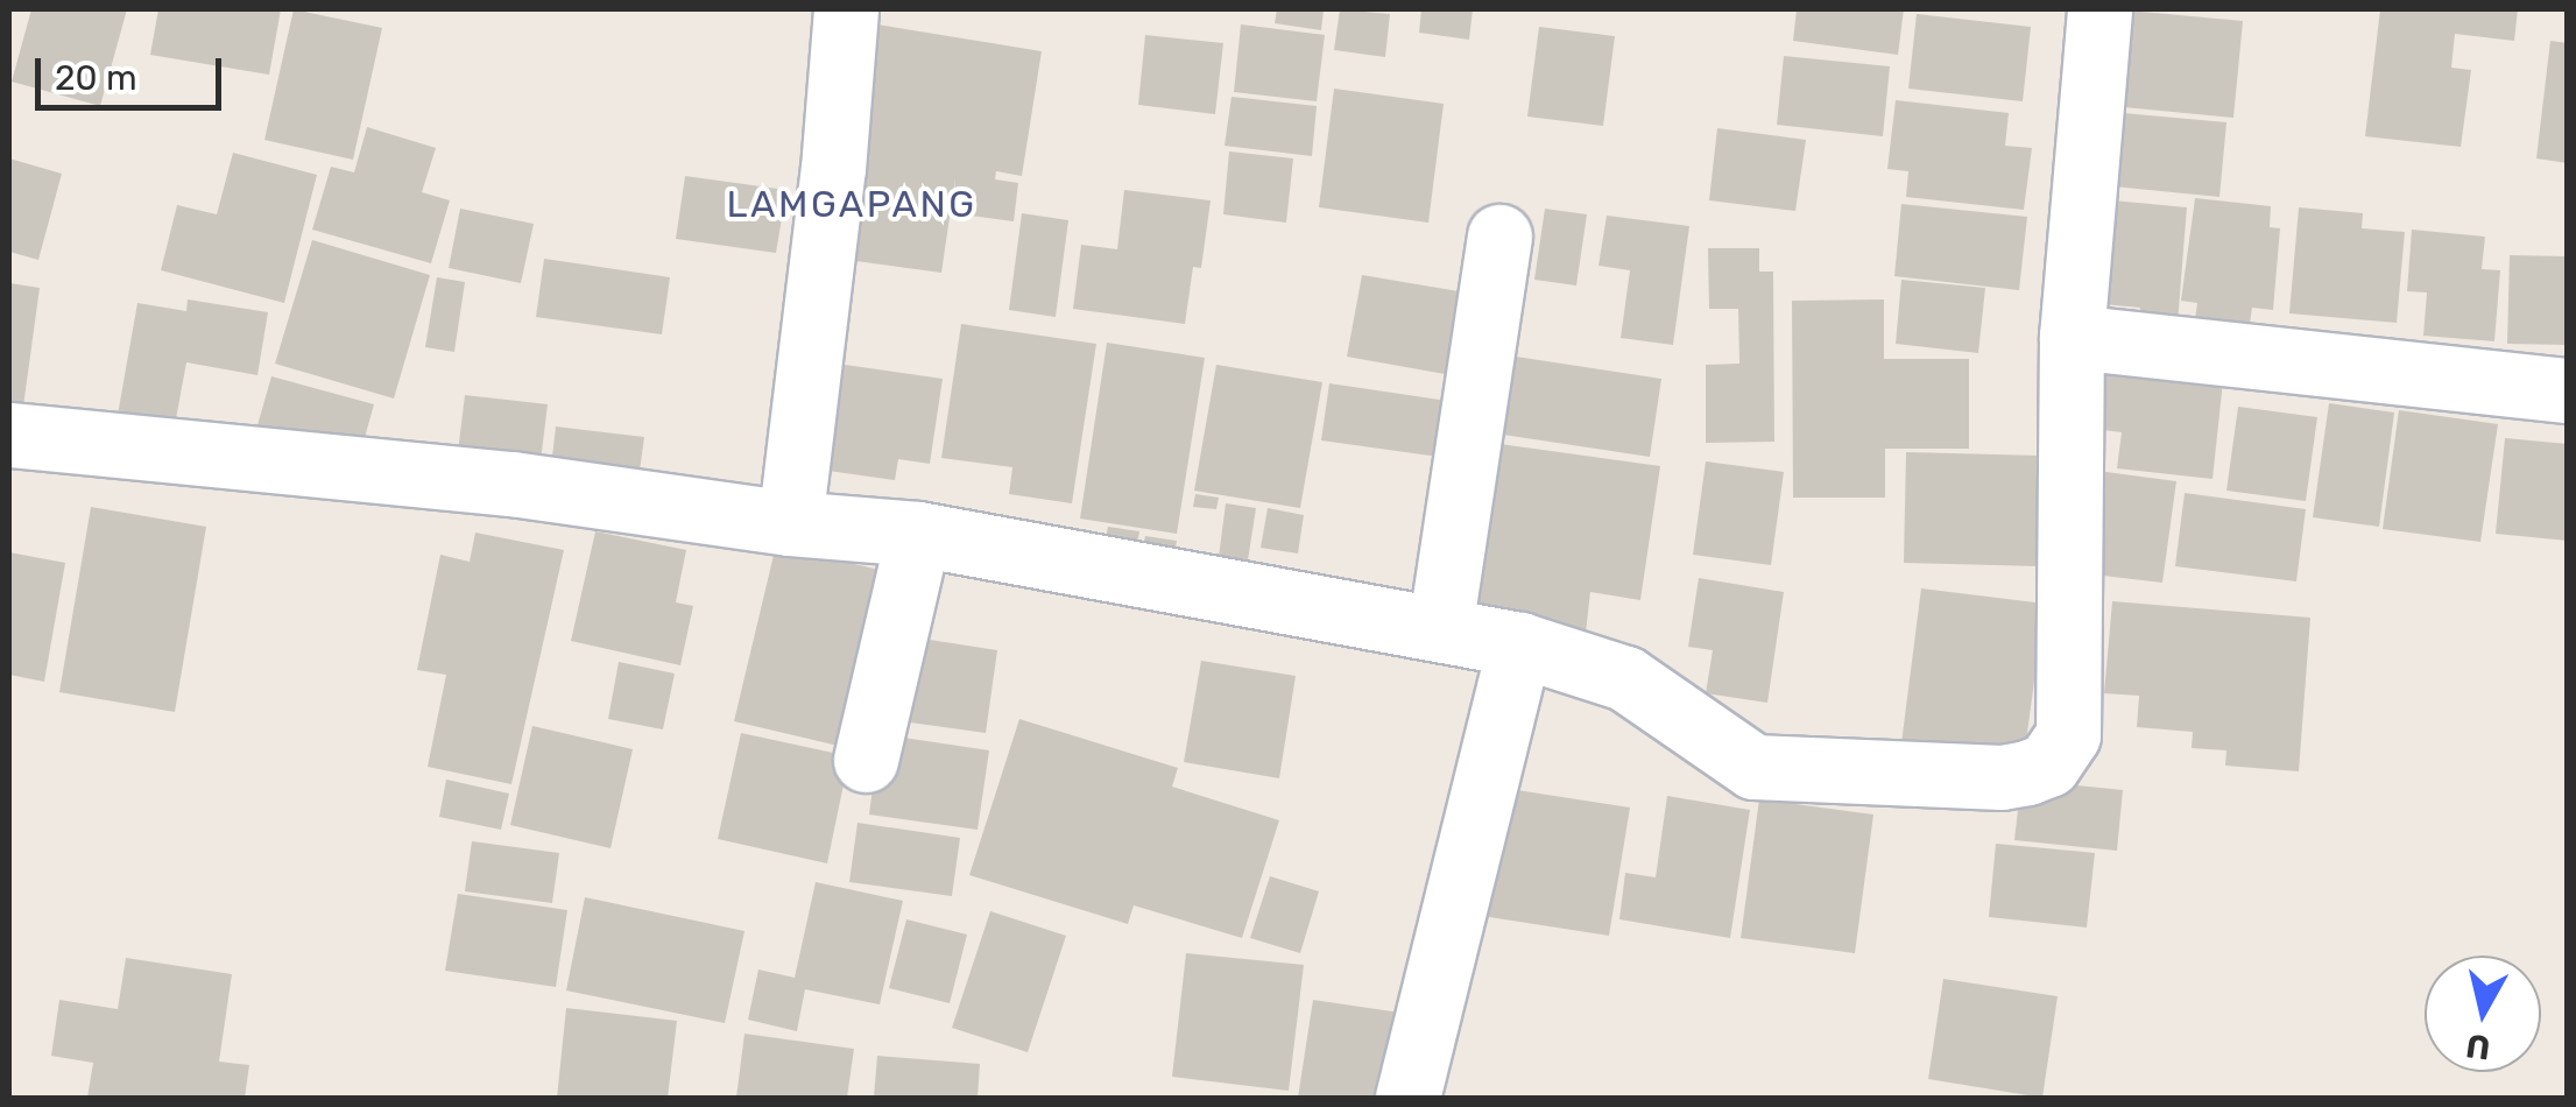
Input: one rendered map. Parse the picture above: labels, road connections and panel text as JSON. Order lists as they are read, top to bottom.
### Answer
{
  "districts": ["LAMGAPANG"],
  "scale_bar": "20 m",
  "north": "bottom"
}
